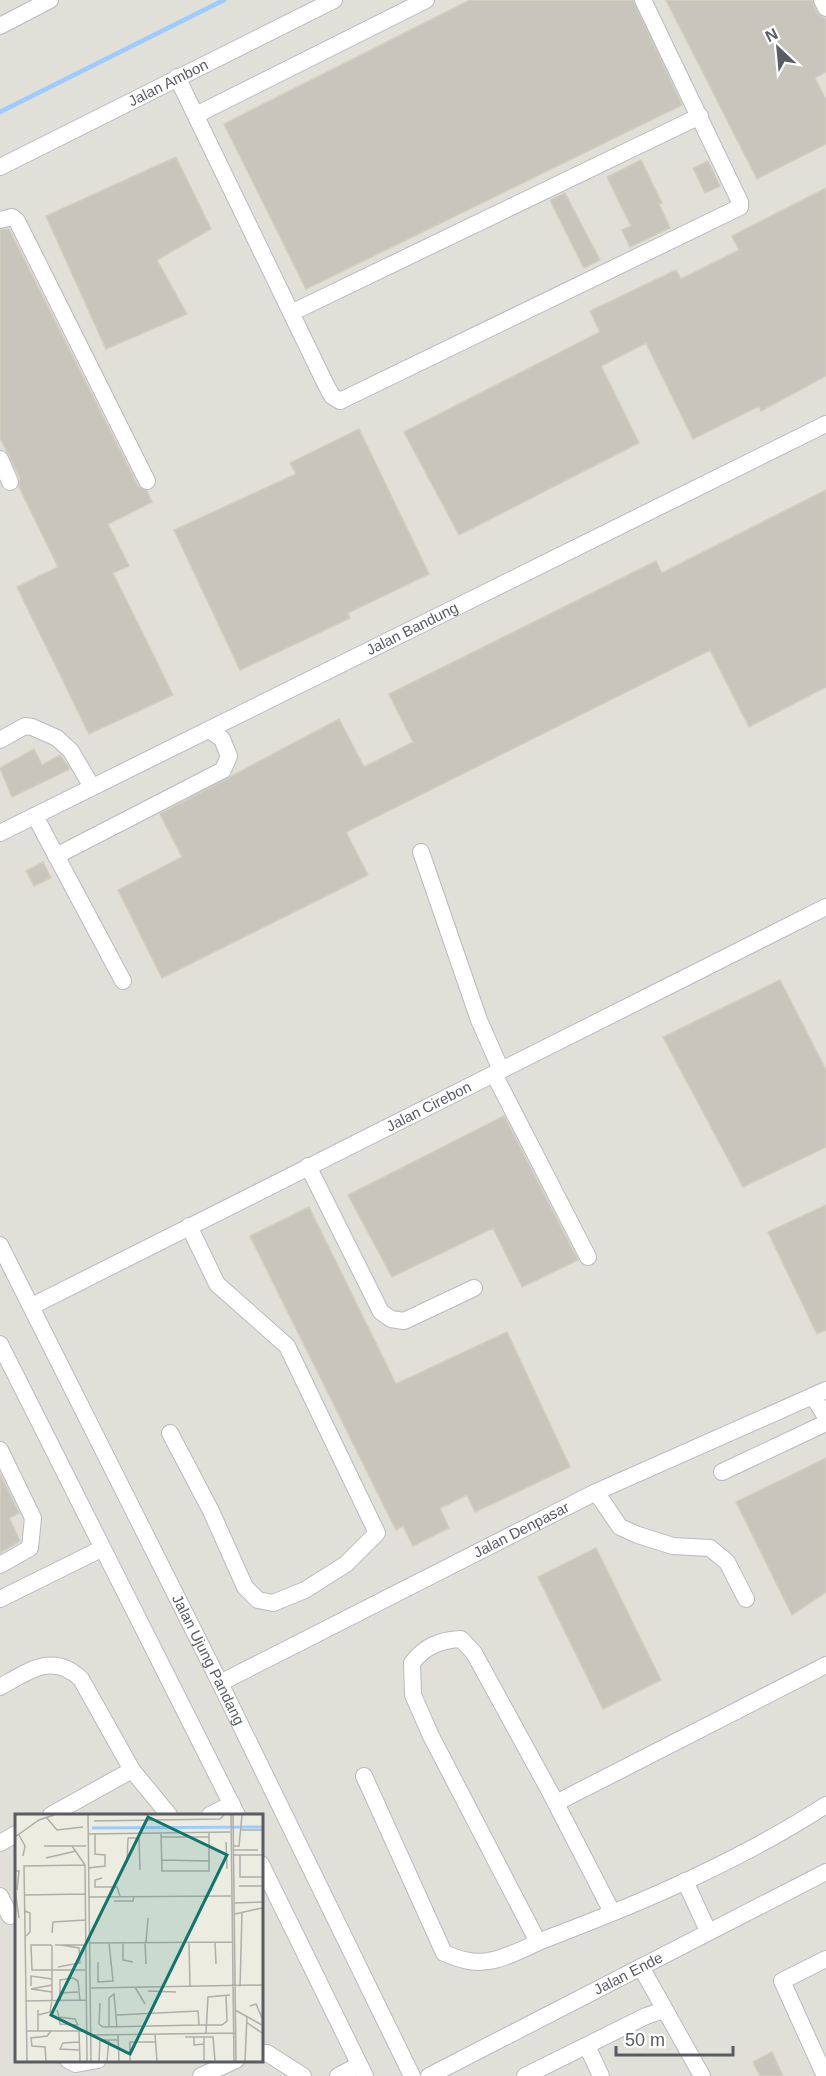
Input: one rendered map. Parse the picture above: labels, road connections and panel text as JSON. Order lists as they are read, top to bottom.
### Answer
{
  "streets": {
    "street": [
      "Jalan Ambon",
      "Jalan Bandung",
      "Jalan Cirebon",
      "Jalan Denpasar",
      "Jalan Ujung Pandang",
      "Jalan Ende"
    ]
  },
  "crossings": [
    ["Jalan Cirebon", "Jalan Ujung Pandang"],
    ["Jalan Denpasar", "Jalan Ujung Pandang"]
  ],
  "scale_bar": "50 m",
  "north": "top left"
}
